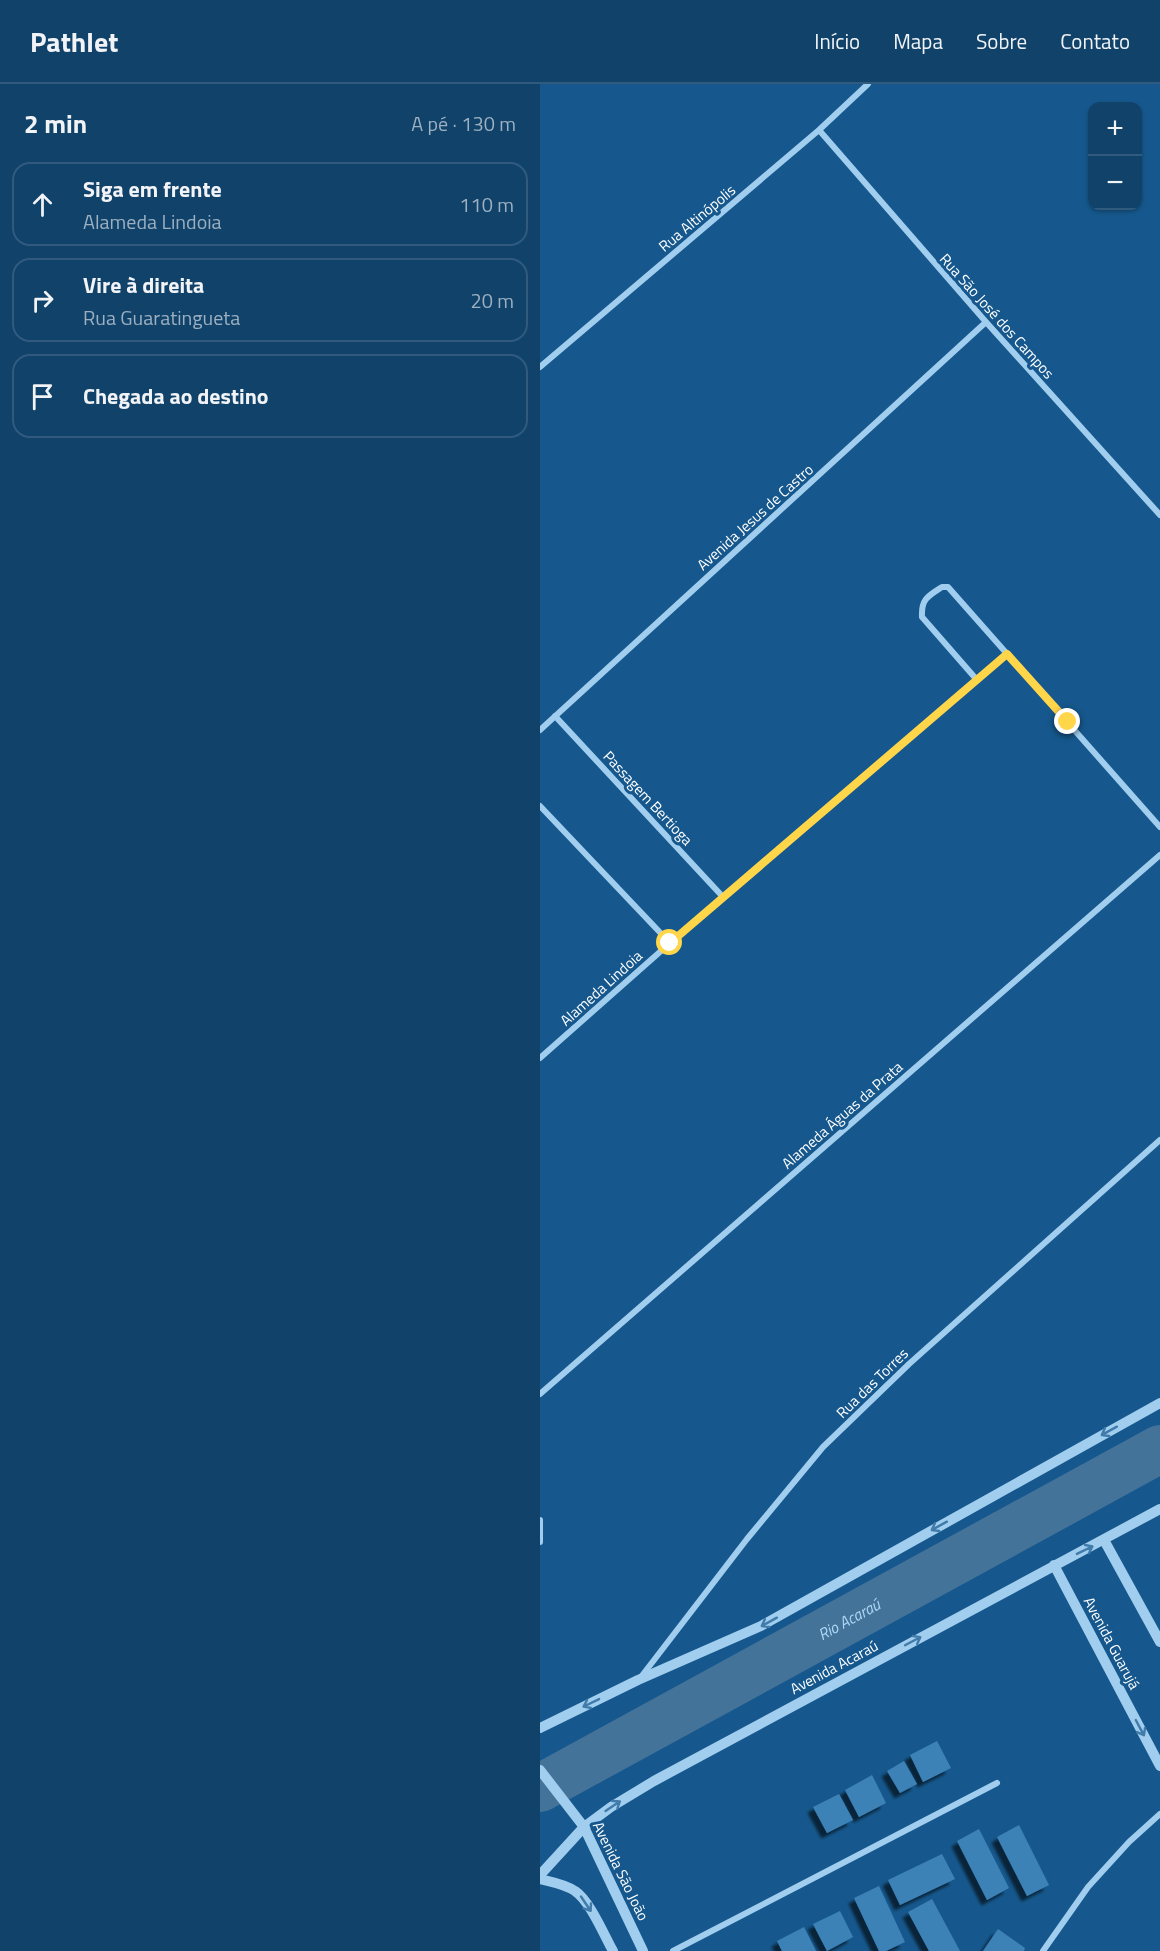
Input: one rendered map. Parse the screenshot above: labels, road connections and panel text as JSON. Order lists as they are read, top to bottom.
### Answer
{
  "streets": {
    "street": [
      "Rua Altinópolis",
      "Rua São José dos Campos",
      "Avenida Jesus de Castro",
      "Passagem Bertioga",
      "Alameda Lindoia",
      "Alameda Águas da Prata",
      "Rua das Torres",
      "Avenida Guarujá",
      "Avenida Acaraú",
      "Avenida São João"
    ]
  },
  "crossings": [
    ["Rua Altinópolis", "Rua São José dos Campos"],
    ["Rua São José dos Campos", "Avenida Jesus de Castro"],
    ["Avenida Jesus de Castro", "Passagem Bertioga"],
    ["Passagem Bertioga", "Alameda Lindoia"],
    ["Avenida Guarujá", "Avenida Acaraú"],
    ["Avenida Acaraú", "Avenida São João"]
  ],
  "water": ["Rio Acaraú"],
  "page": {
    "header": "Pathlet",
    "nav": [
      "Início",
      "Mapa",
      "Sobre",
      "Contato"
    ],
    "heading": ["2 min", "A pé · 130 m"],
    "map_buttons": ["+", "−"],
    "list": [
      ["Siga em frente", "Alameda Lindoia", "110 m"],
      ["Vire à direita", "Rua Guaratingueta", "20 m"],
      "Chegada ao destino"
    ]
  }
}
